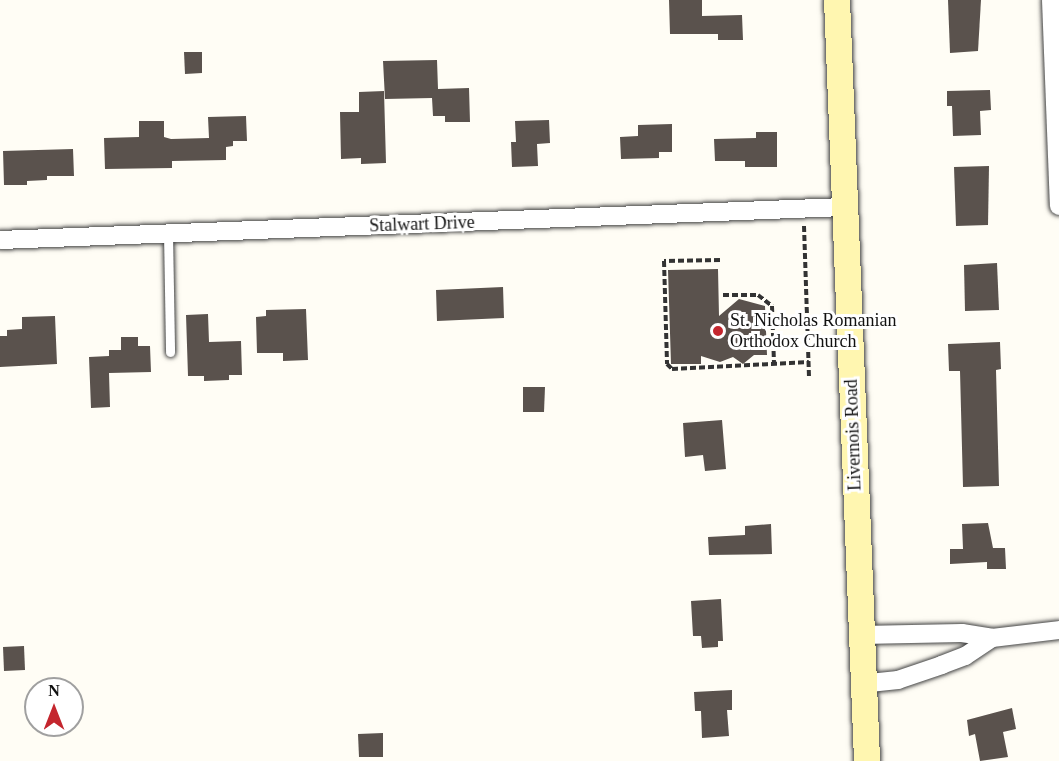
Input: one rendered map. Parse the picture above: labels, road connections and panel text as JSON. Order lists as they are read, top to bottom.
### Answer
{
  "streets": {
    "main road": ["Livernois Road"],
    "street": ["Stalwart Drive"]
  },
  "crossings": [
    ["Stalwart Drive", "Livernois Road"]
  ],
  "places": ["St. Nicholas Romanian Orthodox Church"],
  "north": "top"
}
